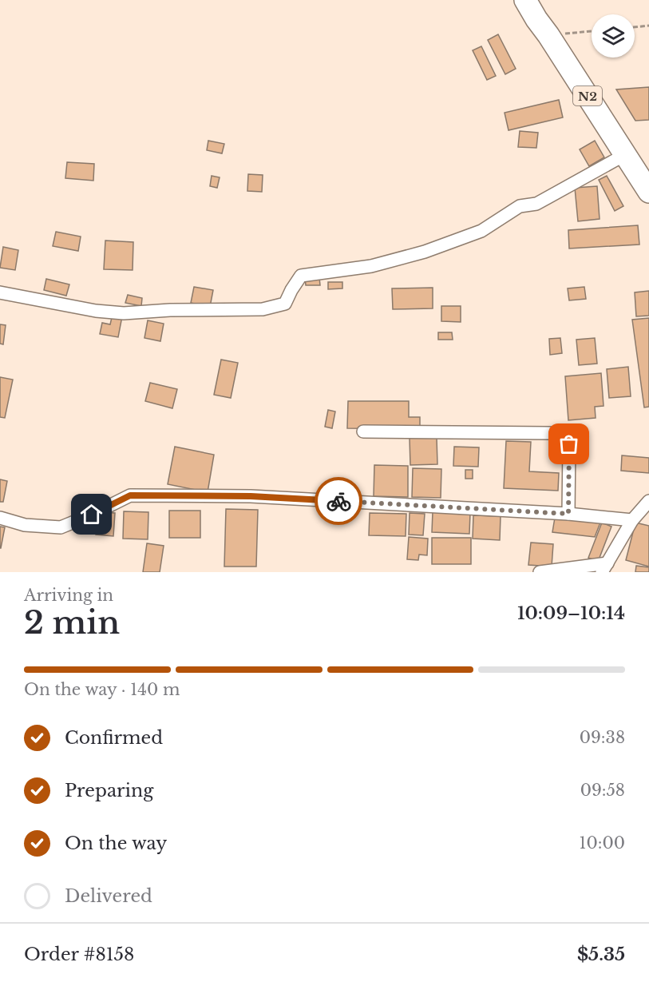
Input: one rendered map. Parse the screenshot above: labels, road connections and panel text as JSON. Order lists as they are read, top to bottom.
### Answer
{
  "streets": {
    "highway": ["N2"]
  },
  "page": {
    "heading": ["2 min", "Arriving in", "10:09–10:14"],
    "panel": ["Order #8158", "$5.35"],
    "bar": "On the way · 140 m",
    "list": [
      ["Confirmed", "09:38"],
      ["Preparing", "09:58"],
      ["On the way", "10:00"],
      "Delivered"
    ]
  }
}
